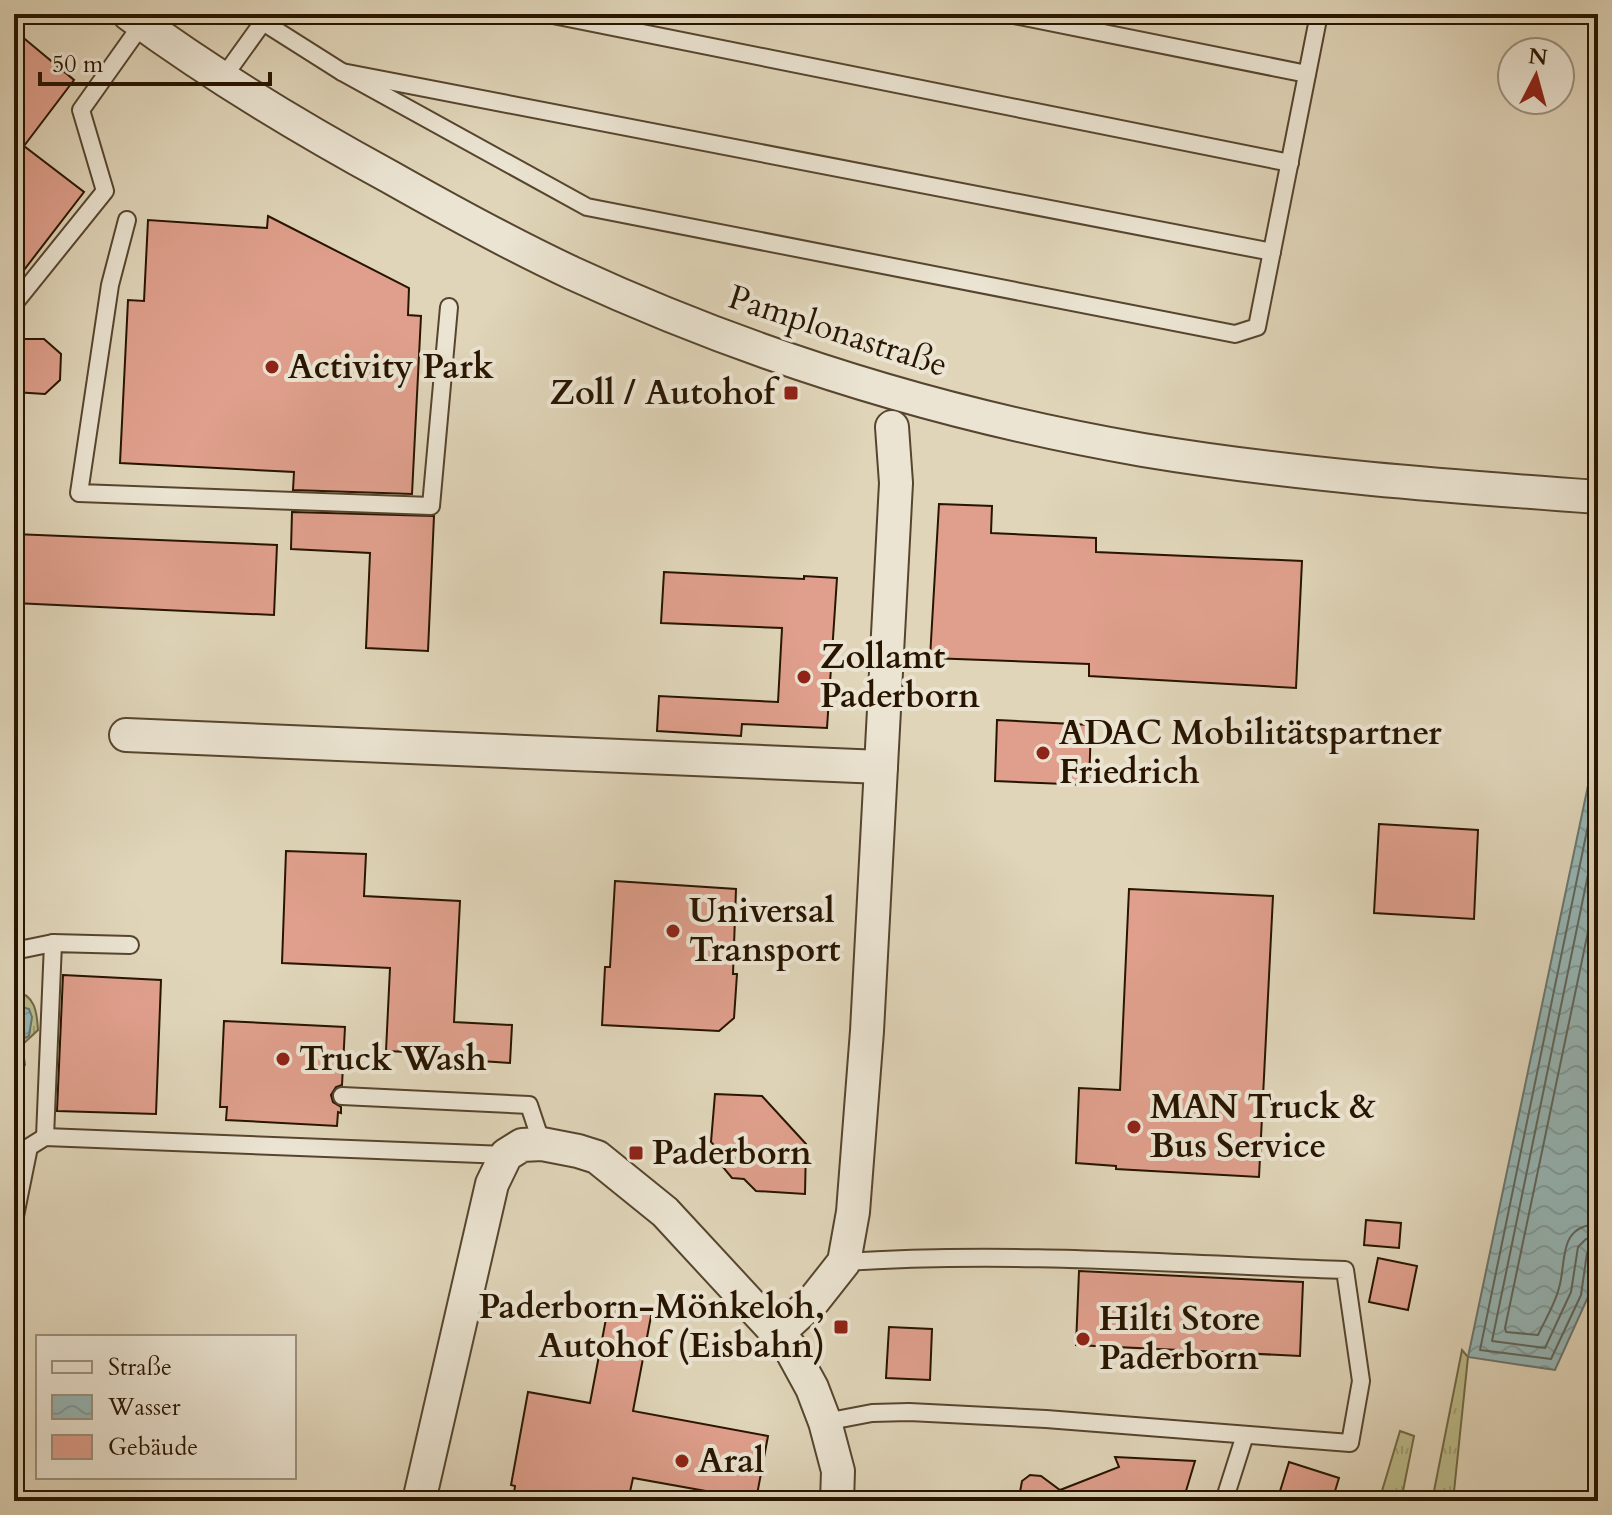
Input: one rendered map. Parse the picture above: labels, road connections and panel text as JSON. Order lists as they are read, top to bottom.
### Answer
{
  "streets": {
    "street": ["Pamplonastraße"]
  },
  "places": {
    "other": [
      "Activity Park",
      "Zollamt Paderborn",
      "ADAC Mobilitätspartner Friedrich",
      "Universal Transport",
      "Truck Wash",
      "MAN Truck & Bus Service",
      "Hilti Store Paderborn",
      "Aral"
    ],
    "transit": ["Zoll / Autohof", "Paderborn", "Paderborn-Mönkeloh, Autohof (Eisbahn)"]
  },
  "legend": ["Straße", "Wasser", "Gebäude"],
  "scale_bar": "50 m",
  "north": "top"
}
